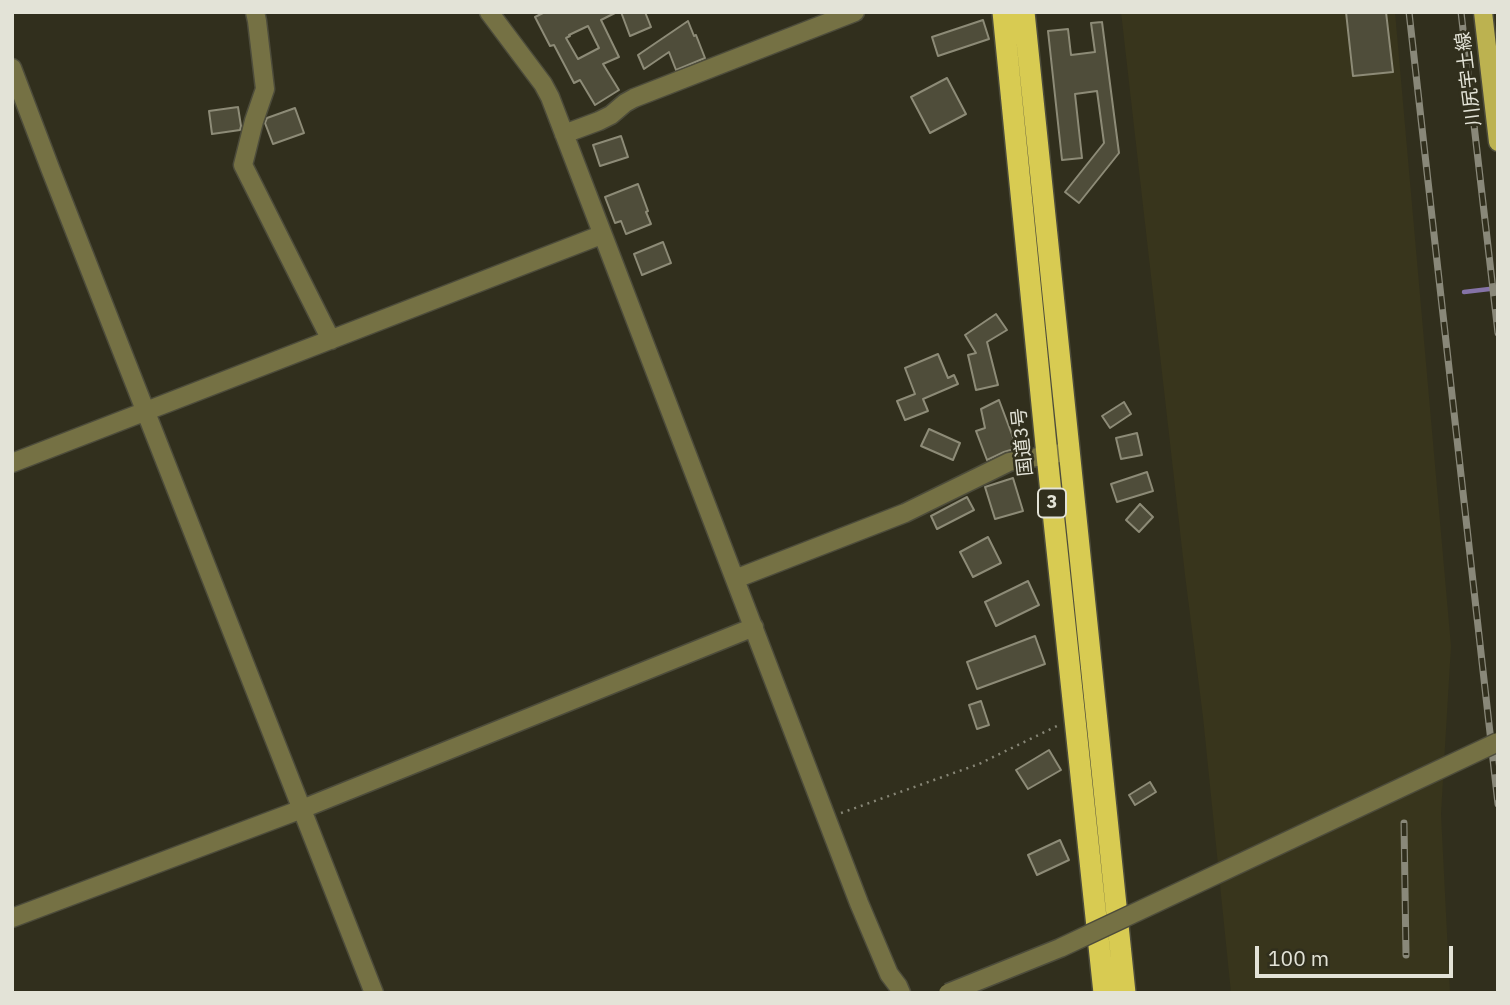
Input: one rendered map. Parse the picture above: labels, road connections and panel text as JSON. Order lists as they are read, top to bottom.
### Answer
{
  "streets": {
    "highway": ["国道3号", "3"],
    "main road": ["川尻宇土線"]
  },
  "scale_bar": "100 m"
}
